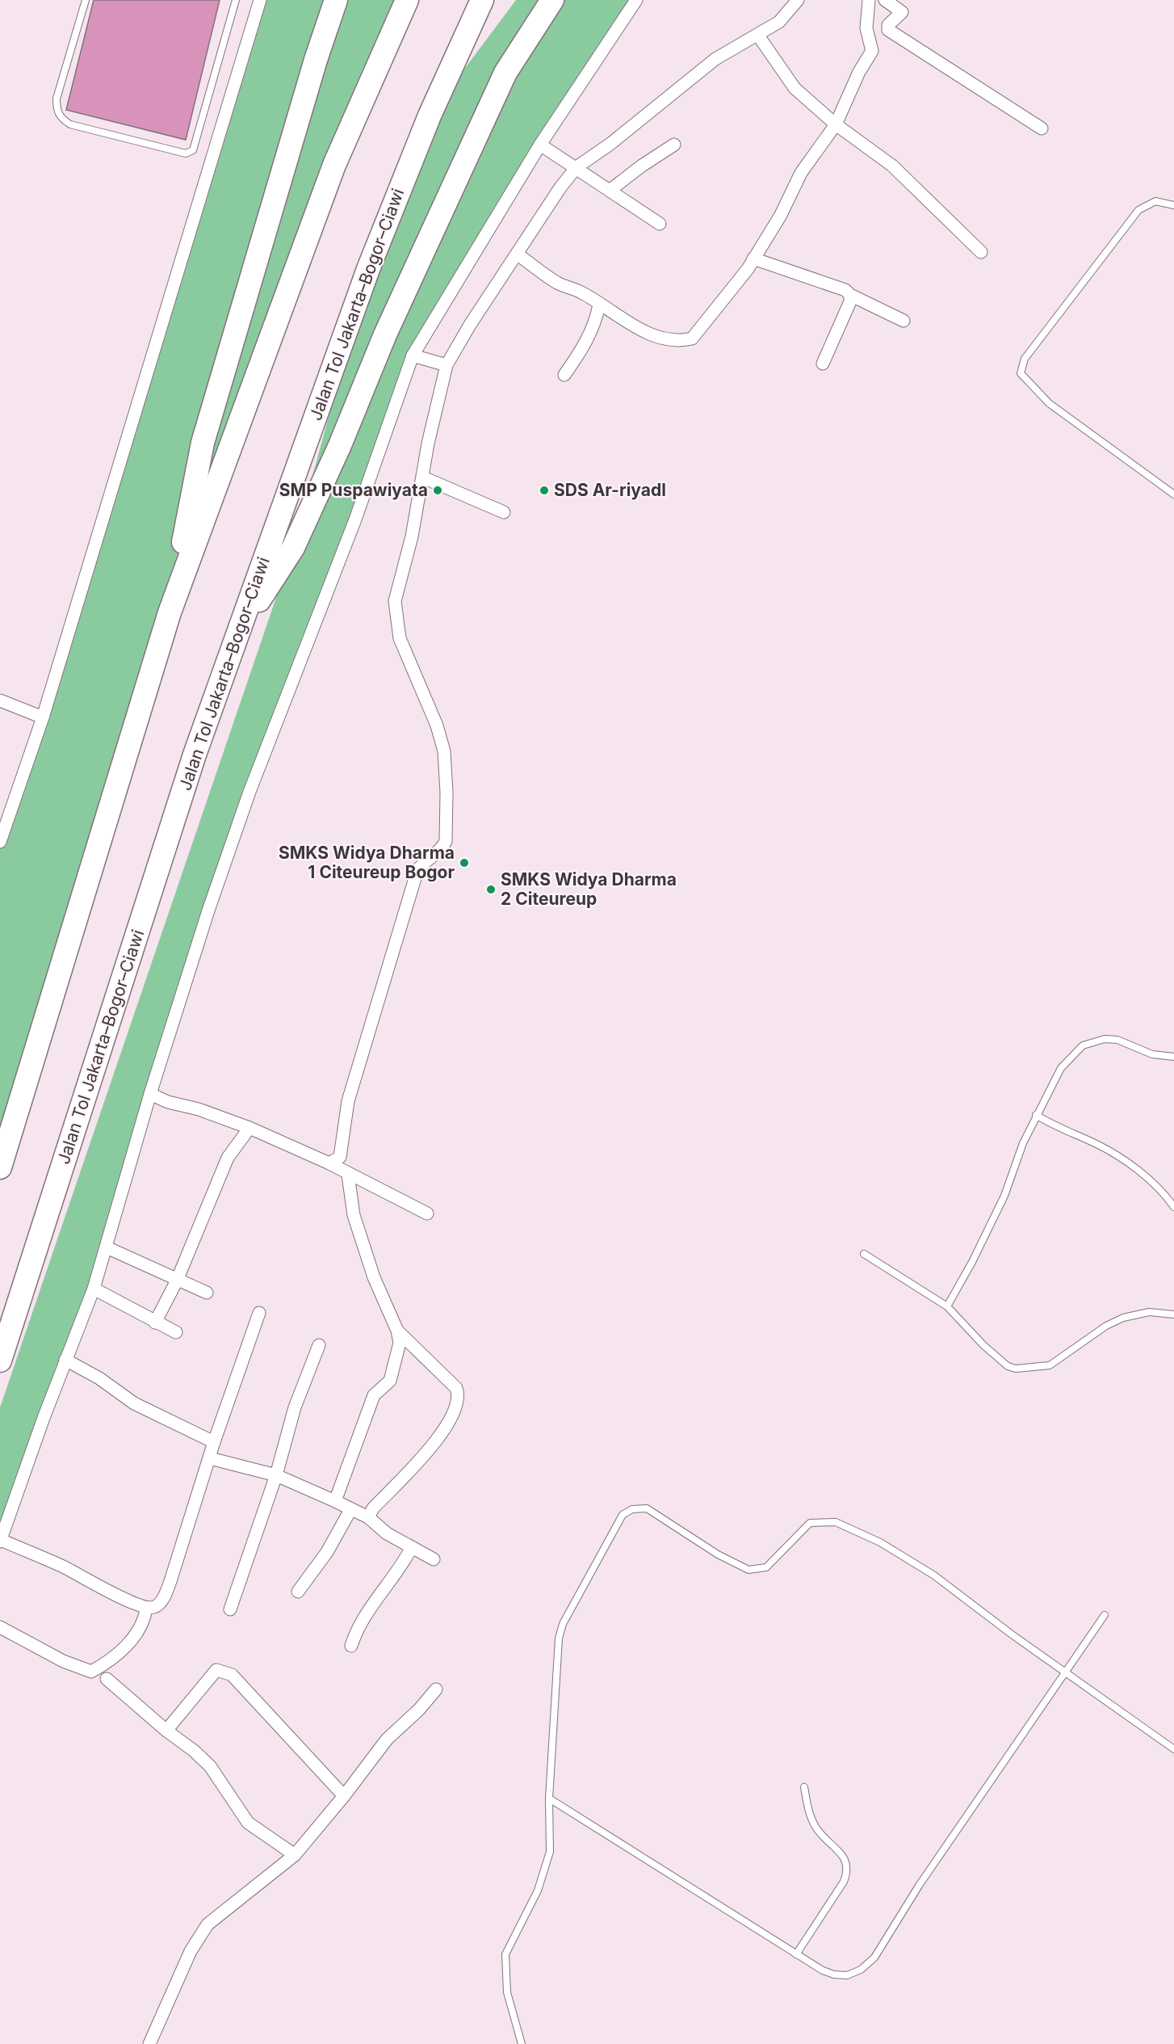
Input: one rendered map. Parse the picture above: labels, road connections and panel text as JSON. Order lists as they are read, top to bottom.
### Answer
{
  "streets": {
    "highway": ["Jalan Tol Jakarta–Bogor–Ciawi"]
  },
  "places": [
    "SMP Puspawiyata",
    "SDS Ar-riyadl",
    "SMKS Widya Dharma 1 Citeureup Bogor",
    "SMKS Widya Dharma 2 Citeureup"
  ]
}
